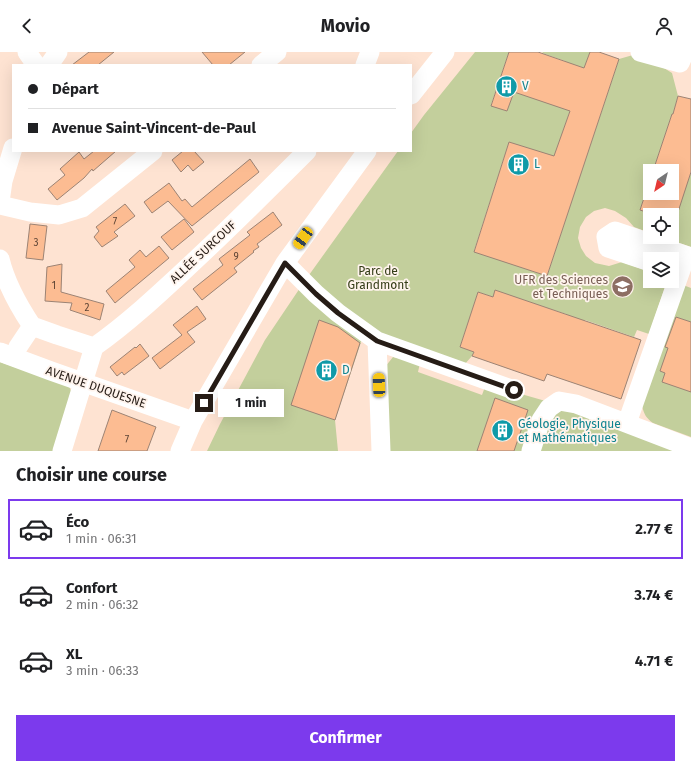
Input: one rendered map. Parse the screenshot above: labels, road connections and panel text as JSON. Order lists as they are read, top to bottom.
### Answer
{
  "streets": {
    "street": ["ALLÉE SURCOUF", "AVENUE DUQUESNE"]
  },
  "parks": ["Parc de Grandmont"],
  "places": {
    "building": [
      "V",
      "L",
      "D",
      "Géologie, Physique et Mathématiques"
    ],
    "school or university": ["UFR des Sciences et Techniques"]
  },
  "house_numbers": [
    "7",
    "3",
    "9",
    "1",
    "2",
    "7"
  ],
  "north": "bottom left",
  "page": {
    "header": "Movio",
    "banner": ["Départ", "Avenue Saint-Vincent-de-Paul"],
    "bubble": "1 min",
    "heading": "Choisir une course",
    "list": [
      {
        "name": "Éco",
        "note": "1 min · 06:31",
        "value": "2.77 €"
      },
      {
        "name": "Confort",
        "note": "2 min · 06:32",
        "value": "3.74 €"
      },
      {
        "name": "XL",
        "note": "3 min · 06:33",
        "value": "4.71 €"
      }
    ],
    "buttons": "Confirmer"
  }
}
